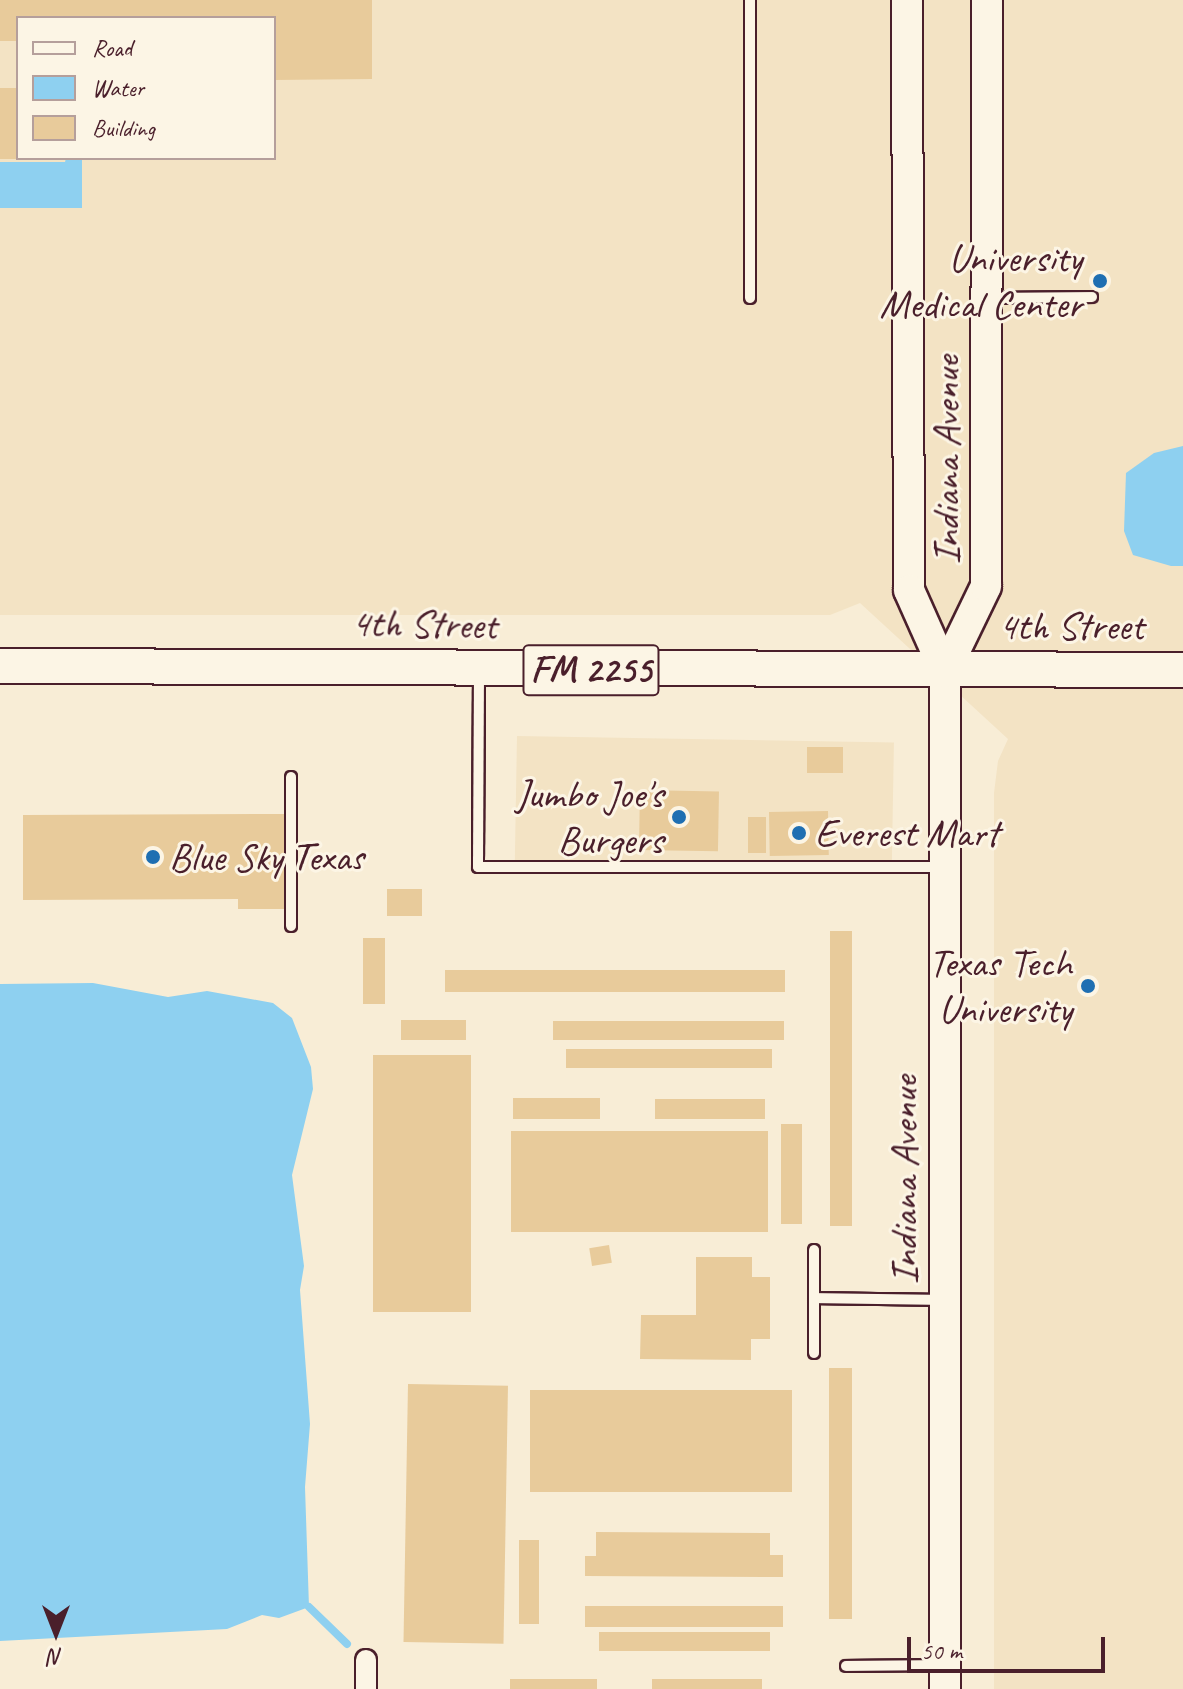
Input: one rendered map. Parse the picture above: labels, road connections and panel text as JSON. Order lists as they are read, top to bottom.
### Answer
{
  "streets": {
    "main road": ["4th Street", "FM 2255"],
    "street": ["Indiana Avenue"]
  },
  "crossings": [
    ["Indiana Avenue", "4th Street"]
  ],
  "places": [
    "University Medical Center",
    "Jumbo Joe's Burgers",
    "Everest Mart",
    "Blue Sky Texas",
    "Texas Tech University"
  ],
  "legend": ["Road", "Water", "Building"],
  "scale_bar": "50 m",
  "north": "bottom"
}
